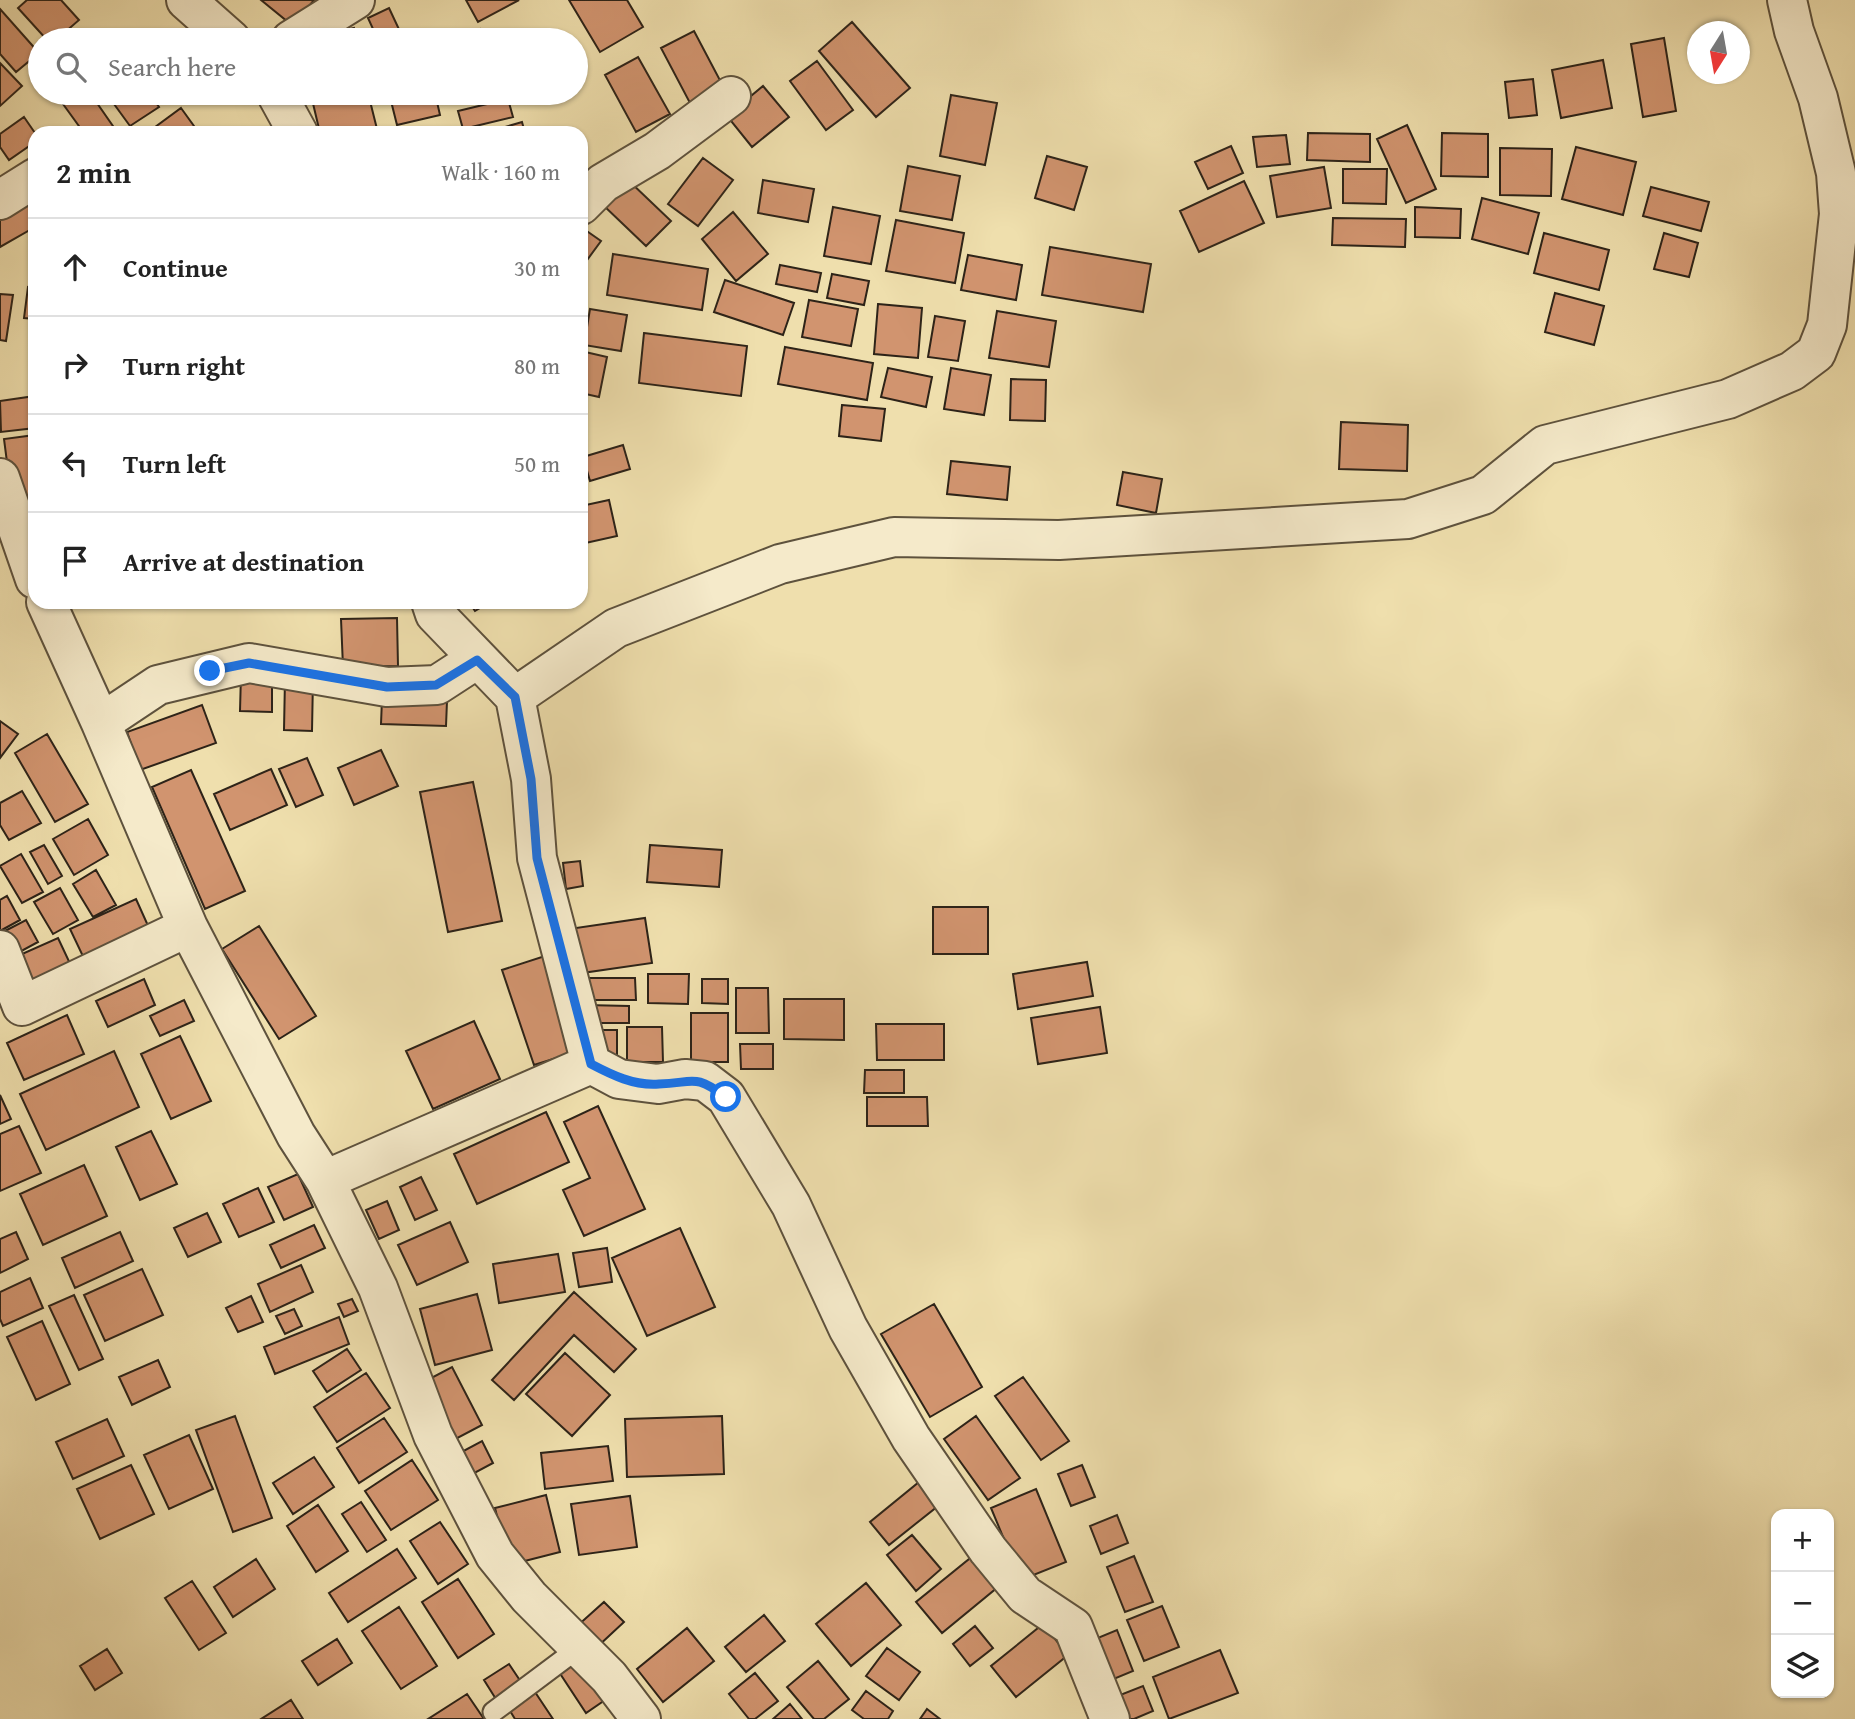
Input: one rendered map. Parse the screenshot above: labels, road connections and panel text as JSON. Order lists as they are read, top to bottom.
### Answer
{
  "north": "bottom",
  "page": {
    "search": "Search here",
    "heading": ["2 min", "Walk · 160 m"],
    "list": [
      ["Continue", "30 m"],
      ["Turn right", "80 m"],
      ["Turn left", "50 m"],
      "Arrive at destination"
    ],
    "map_buttons": ["+", "−"]
  }
}
